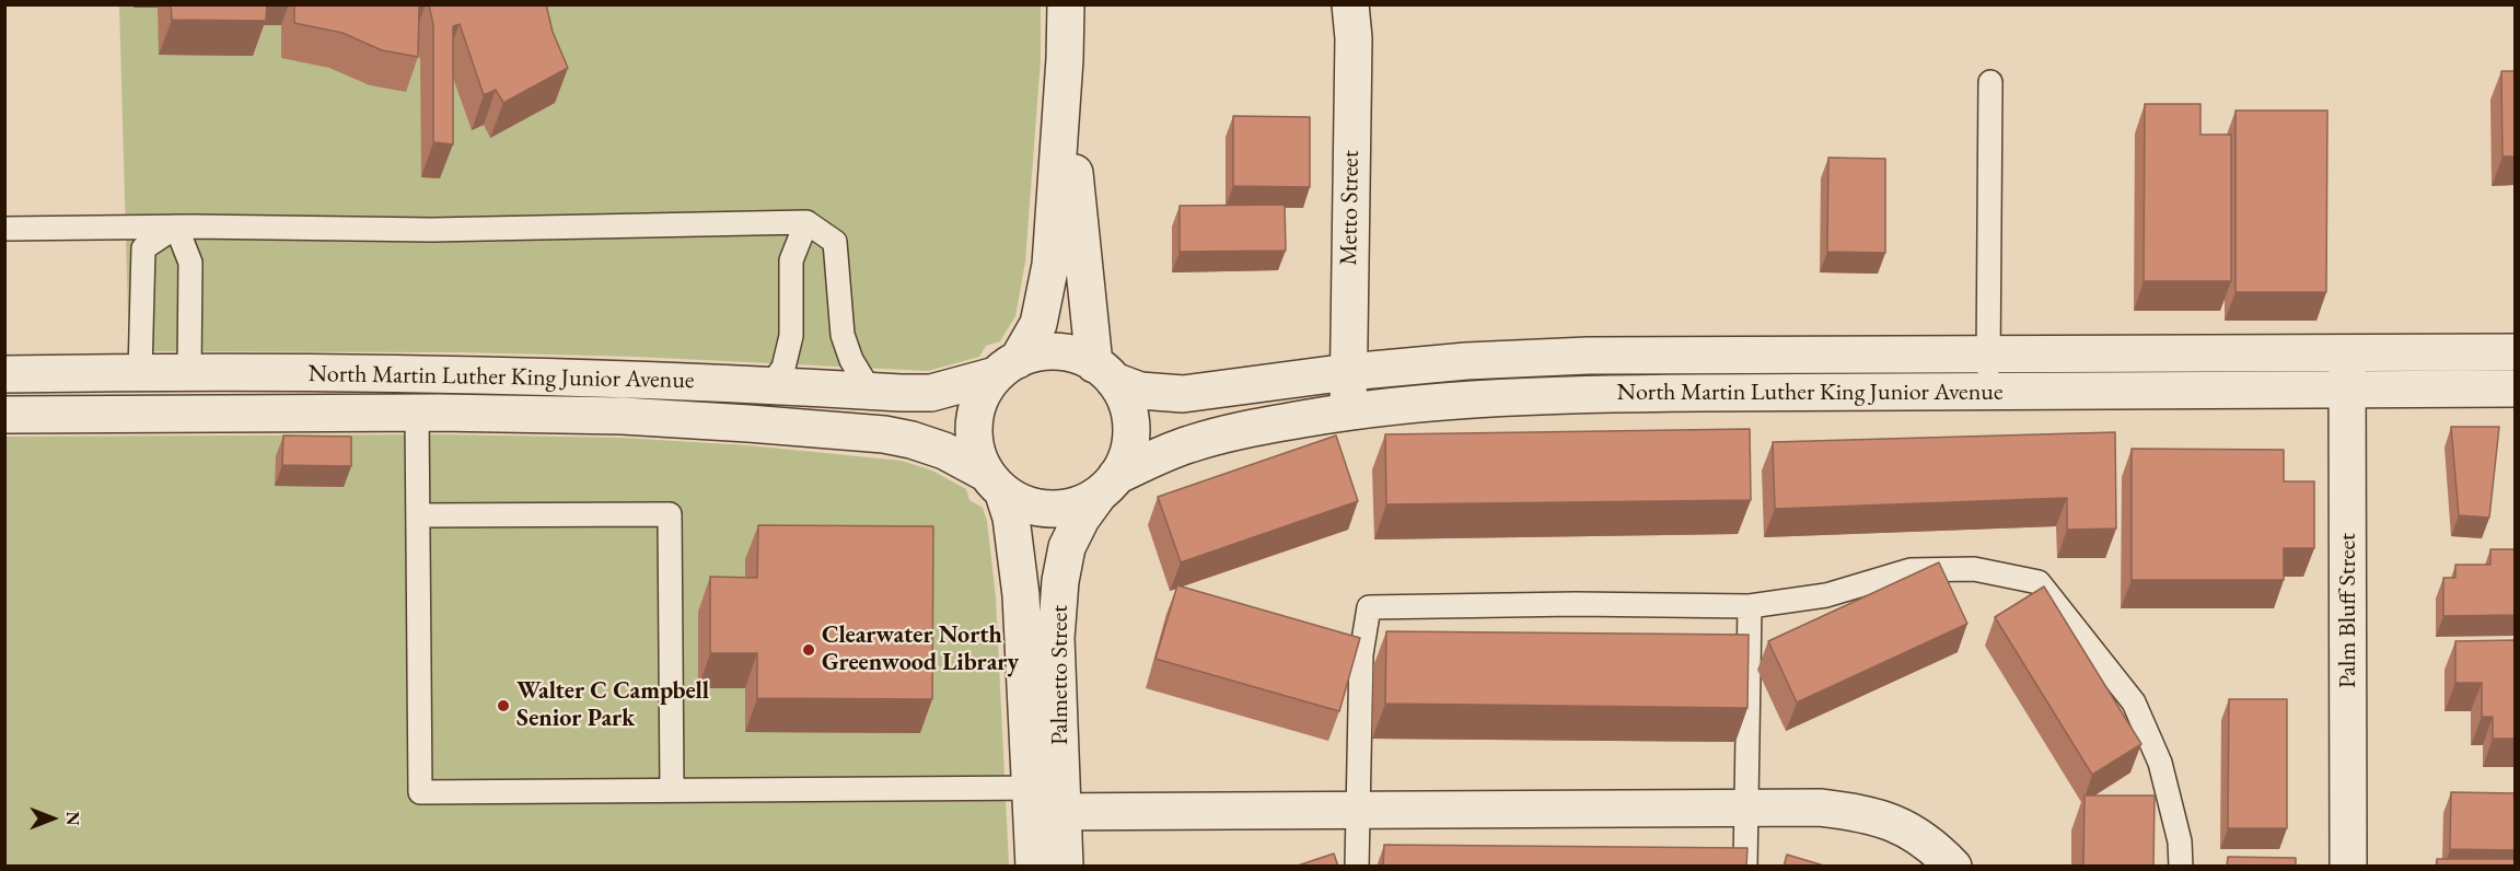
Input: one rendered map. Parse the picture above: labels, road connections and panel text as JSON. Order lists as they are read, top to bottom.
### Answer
{
  "streets": {
    "street": [
      "Metto Street",
      "North Martin Luther King Junior Avenue",
      "Palm Bluff Street",
      "Palmetto Street"
    ]
  },
  "crossings": [
    ["Metto Street", "North Martin Luther King Junior Avenue"],
    ["North Martin Luther King Junior Avenue", "Palm Bluff Street"],
    ["North Martin Luther King Junior Avenue", "Palmetto Street"]
  ],
  "places": ["Clearwater North Greenwood Library", "Walter C Campbell Senior Park"],
  "north": "right"
}
